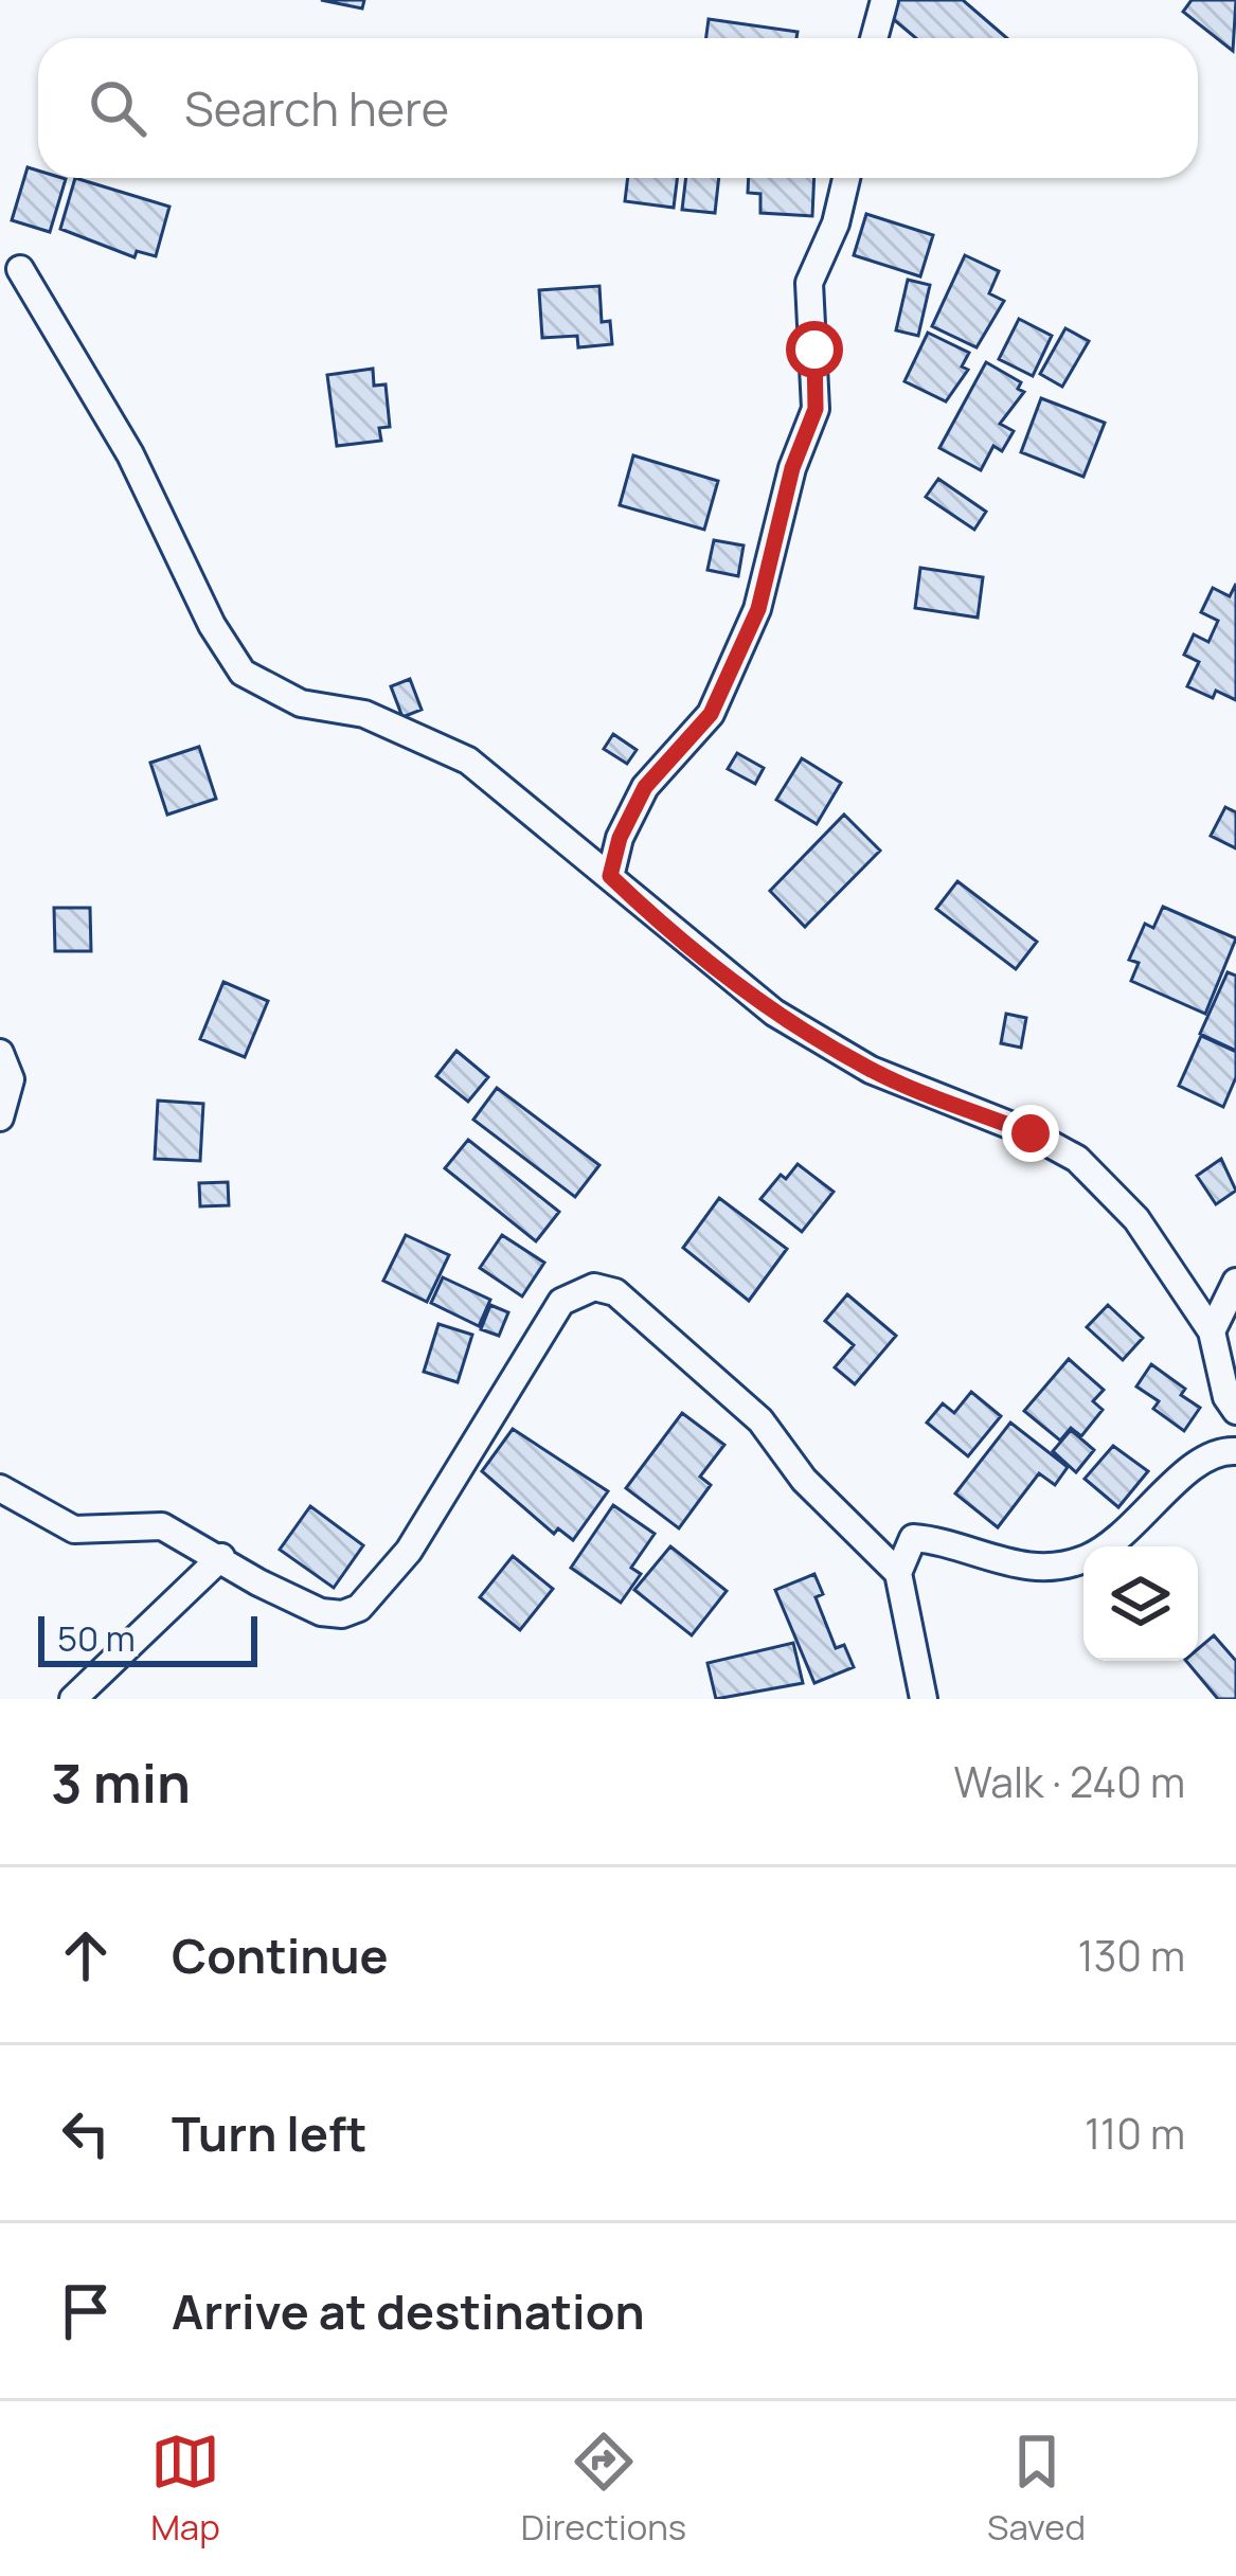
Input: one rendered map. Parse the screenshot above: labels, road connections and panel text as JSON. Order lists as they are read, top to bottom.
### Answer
{
  "scale_bar": "50 m",
  "page": {
    "search": "Search here",
    "scale": "50 m",
    "heading": ["3 min", "Walk · 240 m"],
    "list": [
      ["Continue", "130 m"],
      ["Turn left", "110 m"],
      "Arrive at destination"
    ],
    "nav": ["Map", "Directions", "Saved"]
  }
}
